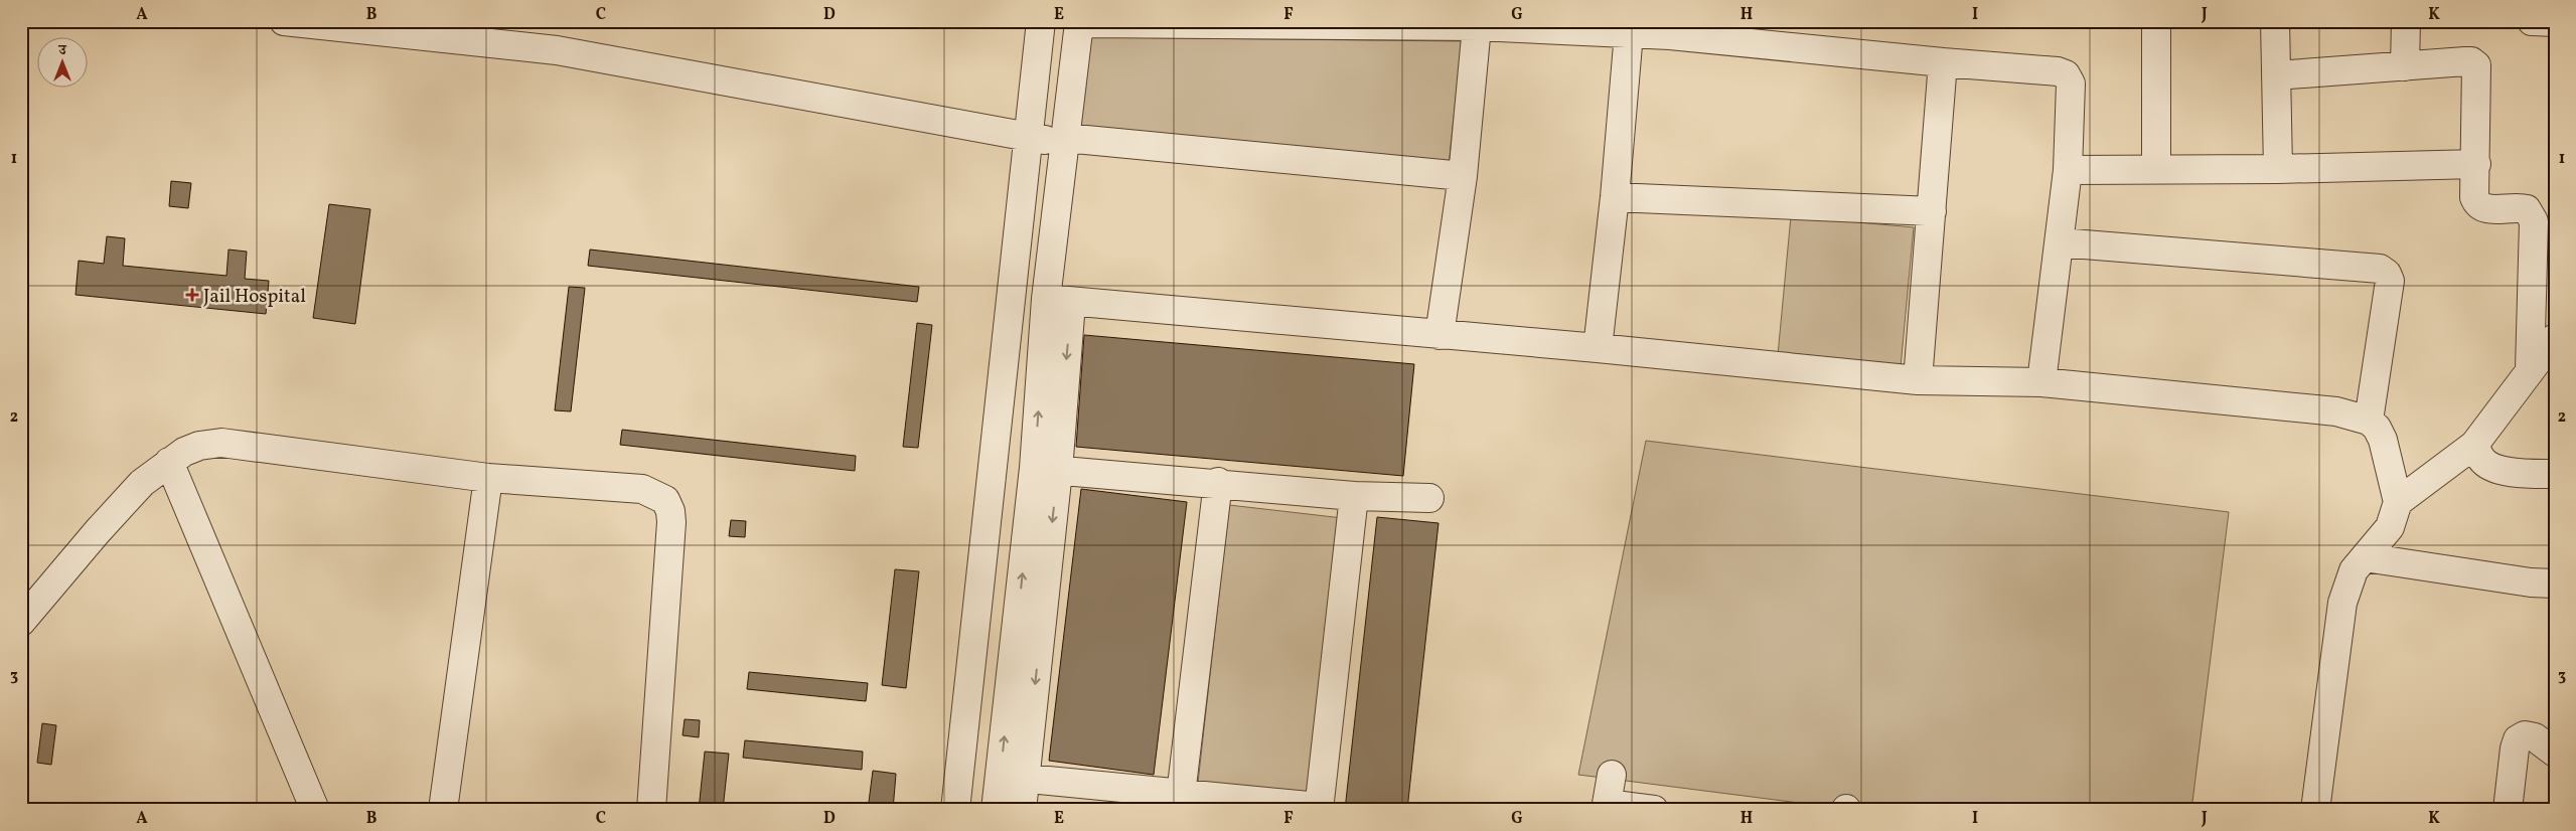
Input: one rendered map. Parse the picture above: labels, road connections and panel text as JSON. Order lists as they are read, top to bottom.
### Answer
{
  "places": {
    "health": ["Jail Hospital"]
  },
  "north": "top",
  "grid": {
    "columns": [
      "A",
      "B",
      "C",
      "D",
      "E",
      "F",
      "G",
      "H",
      "I",
      "J",
      "K"
    ],
    "rows": ["1", "2", "3"]
  }
}
